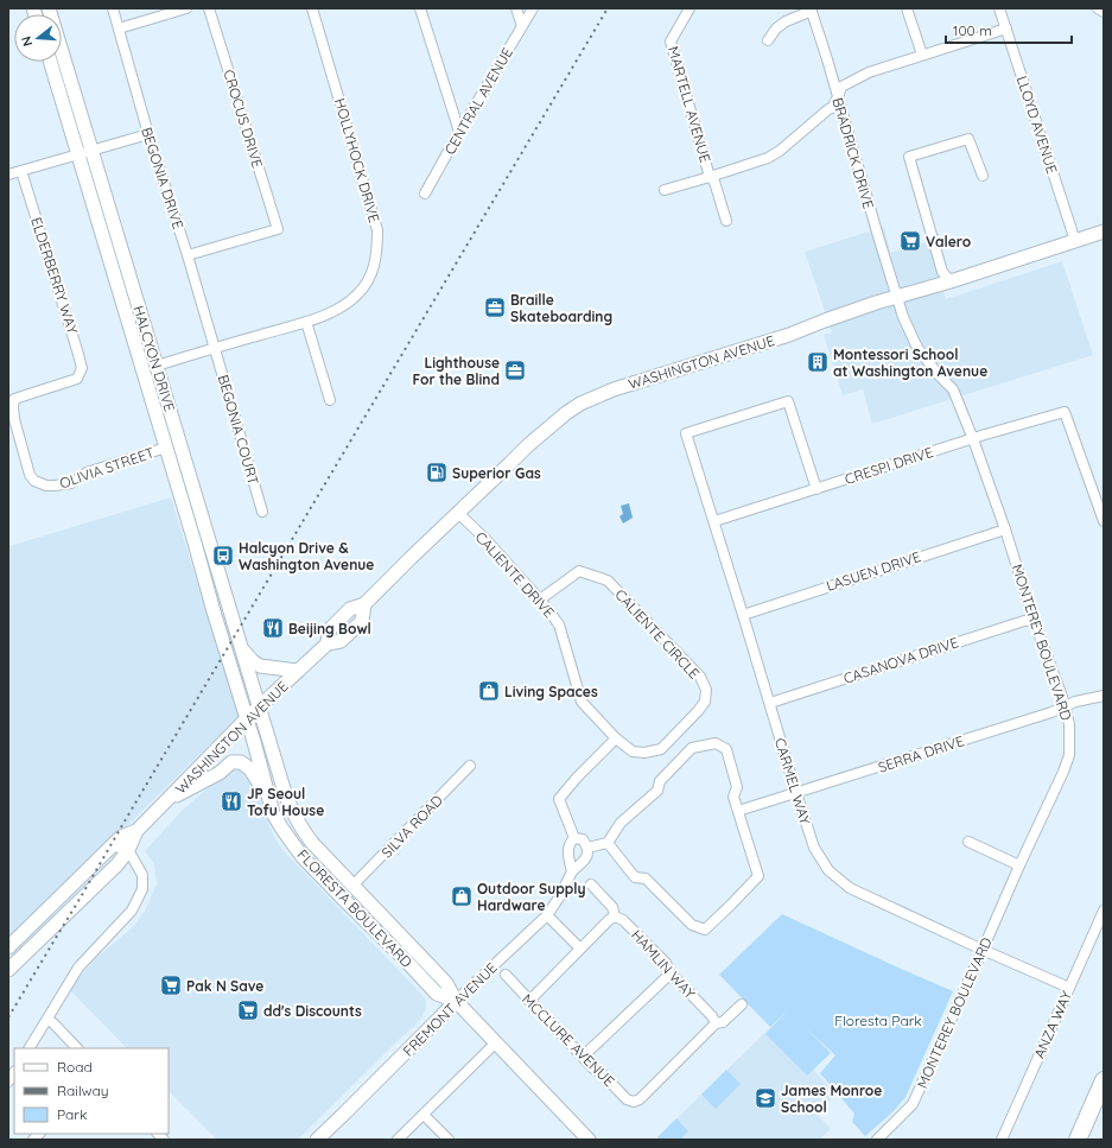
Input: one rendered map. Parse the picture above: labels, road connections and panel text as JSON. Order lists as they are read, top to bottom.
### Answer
{
  "streets": {
    "main road": [
      "HALCYON DRIVE",
      "WASHINGTON AVENUE",
      "FLORESTA BOULEVARD",
      "FREMONT AVENUE"
    ],
    "street": [
      "CENTRAL AVENUE",
      "MARTELL AVENUE",
      "CROCUS DRIVE",
      "LLOYD AVENUE",
      "BRADRICK DRIVE",
      "HOLLYHOCK DRIVE",
      "BEGONIA DRIVE",
      "ELDERBERRY WAY",
      "BEGONIA COURT",
      "CRESPI DRIVE",
      "OLIVIA STREET",
      "LASUEN DRIVE",
      "CALIENTE DRIVE",
      "CALIENTE CIRCLE",
      "MONTEREY BOULEVARD",
      "CASANOVA DRIVE",
      "SERRA DRIVE",
      "CARMEL WAY",
      "SILVA ROAD",
      "HAMLIN WAY",
      "ANZA WAY",
      "MCCLURE AVENUE"
    ]
  },
  "crossings": [
    ["CROCUS DRIVE", "BEGONIA DRIVE"],
    ["LLOYD AVENUE", "WASHINGTON AVENUE"],
    ["BRADRICK DRIVE", "WASHINGTON AVENUE"],
    ["BRADRICK DRIVE", "MONTEREY BOULEVARD"],
    ["HOLLYHOCK DRIVE", "BEGONIA DRIVE"],
    ["HOLLYHOCK DRIVE", "HALCYON DRIVE"],
    ["HOLLYHOCK DRIVE", "BEGONIA COURT"],
    ["BEGONIA DRIVE", "BEGONIA COURT"],
    ["ELDERBERRY WAY", "OLIVIA STREET"],
    ["HALCYON DRIVE", "WASHINGTON AVENUE"],
    ["HALCYON DRIVE", "OLIVIA STREET"],
    ["HALCYON DRIVE", "FLORESTA BOULEVARD"],
    ["WASHINGTON AVENUE", "CALIENTE DRIVE"],
    ["WASHINGTON AVENUE", "MONTEREY BOULEVARD"],
    ["WASHINGTON AVENUE", "FLORESTA BOULEVARD"],
    ["CRESPI DRIVE", "MONTEREY BOULEVARD"],
    ["CRESPI DRIVE", "CARMEL WAY"],
    ["LASUEN DRIVE", "MONTEREY BOULEVARD"],
    ["LASUEN DRIVE", "CARMEL WAY"],
    ["CALIENTE DRIVE", "CALIENTE CIRCLE"],
    ["MONTEREY BOULEVARD", "CASANOVA DRIVE"],
    ["MONTEREY BOULEVARD", "SERRA DRIVE"],
    ["MONTEREY BOULEVARD", "CARMEL WAY"],
    ["CASANOVA DRIVE", "CARMEL WAY"],
    ["SERRA DRIVE", "CARMEL WAY"],
    ["CARMEL WAY", "ANZA WAY"],
    ["SILVA ROAD", "FLORESTA BOULEVARD"],
    ["FLORESTA BOULEVARD", "FREMONT AVENUE"],
    ["HAMLIN WAY", "MCCLURE AVENUE"]
  ],
  "parks": ["Floresta Park"],
  "places": {
    "supermarket": ["Valero", "Pak N Save", "dd's Discounts"],
    "office": ["Braille Skateboarding", "Lighthouse For the Blind"],
    "building": ["Montessori School at Washington Avenue"],
    "fuel station": ["Superior Gas"],
    "bus stop": ["Halcyon Drive & Washington Avenue"],
    "restaurant": ["Beijing Bowl", "JP Seoul Tofu House"],
    "shop": ["Living Spaces", "Outdoor Supply Hardware"],
    "school or university": ["James Monroe School"]
  },
  "legend": ["Road", "Railway", "Park"],
  "scale_bar": "100 m",
  "north": "left"
}
